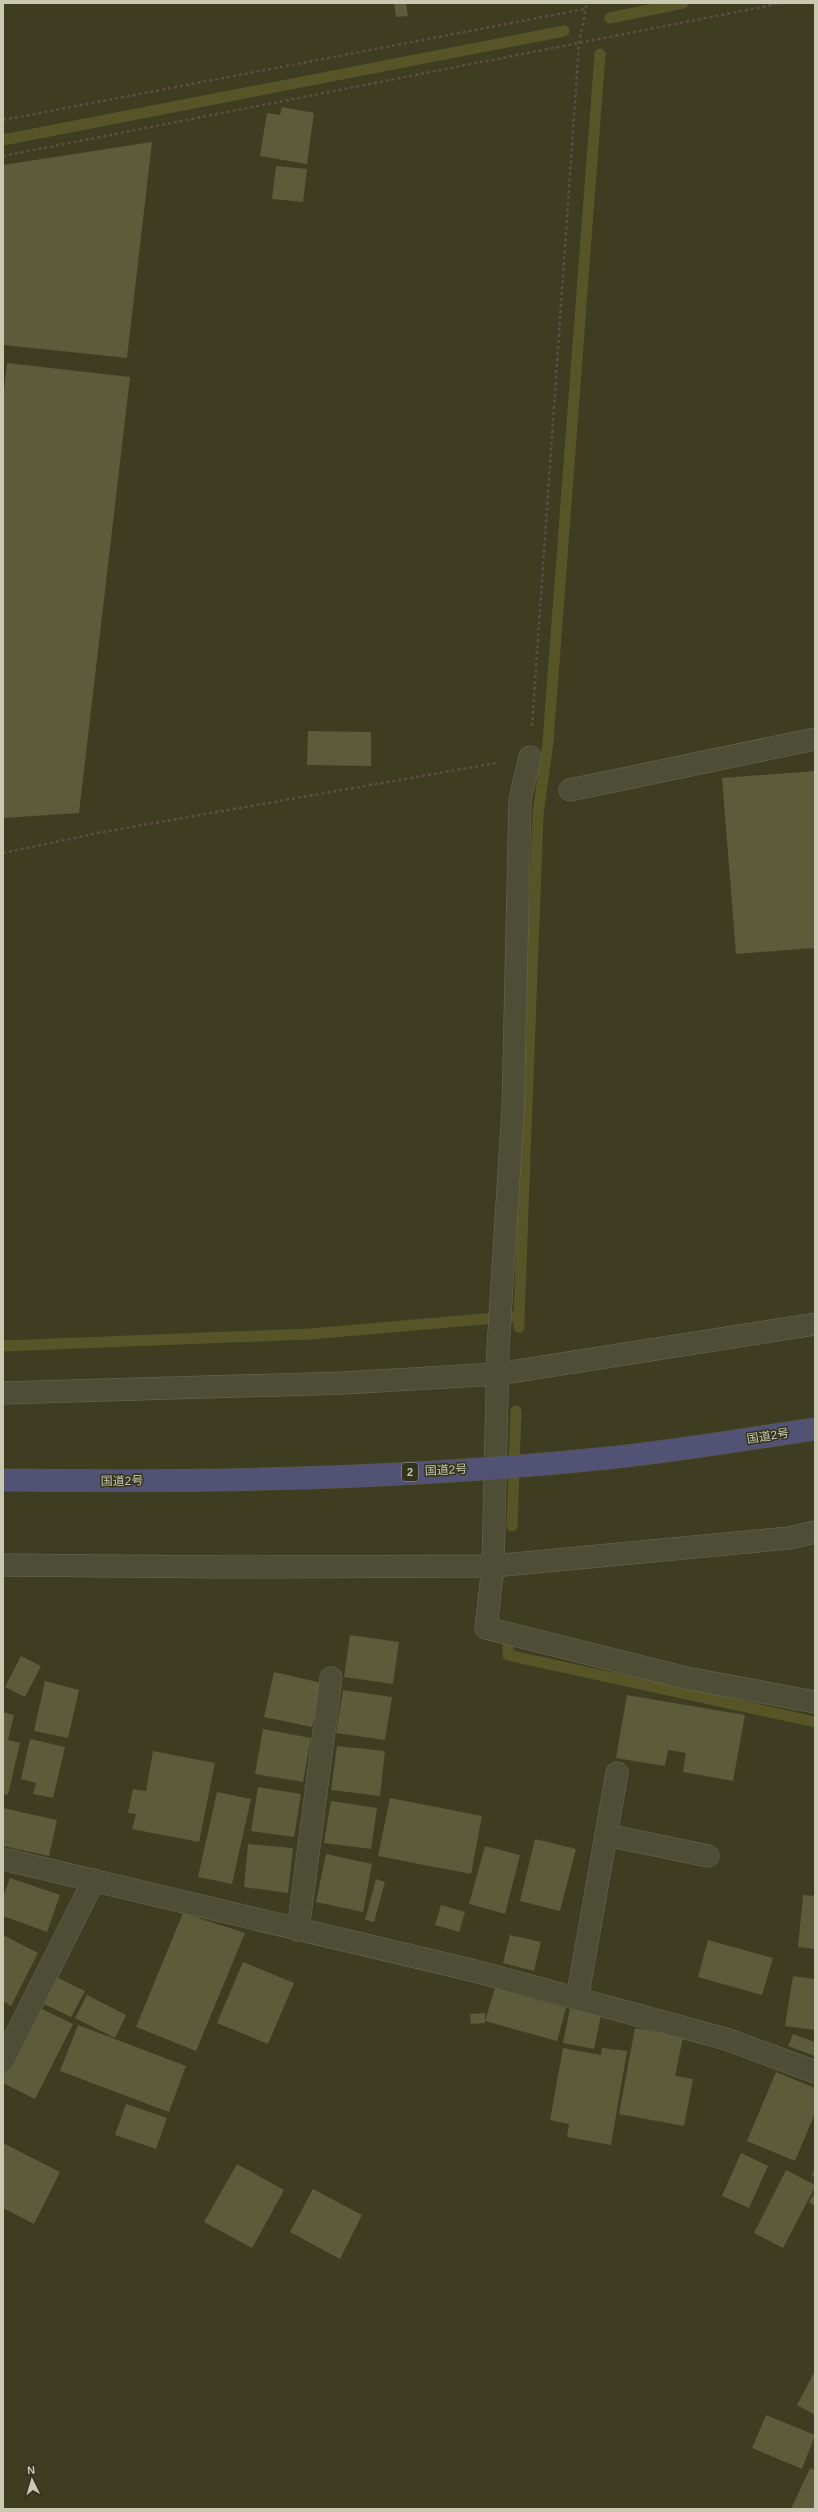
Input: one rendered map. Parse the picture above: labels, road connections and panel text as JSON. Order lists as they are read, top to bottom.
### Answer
{
  "streets": {
    "highway": ["国道2号", "2"]
  },
  "north": "top"
}
